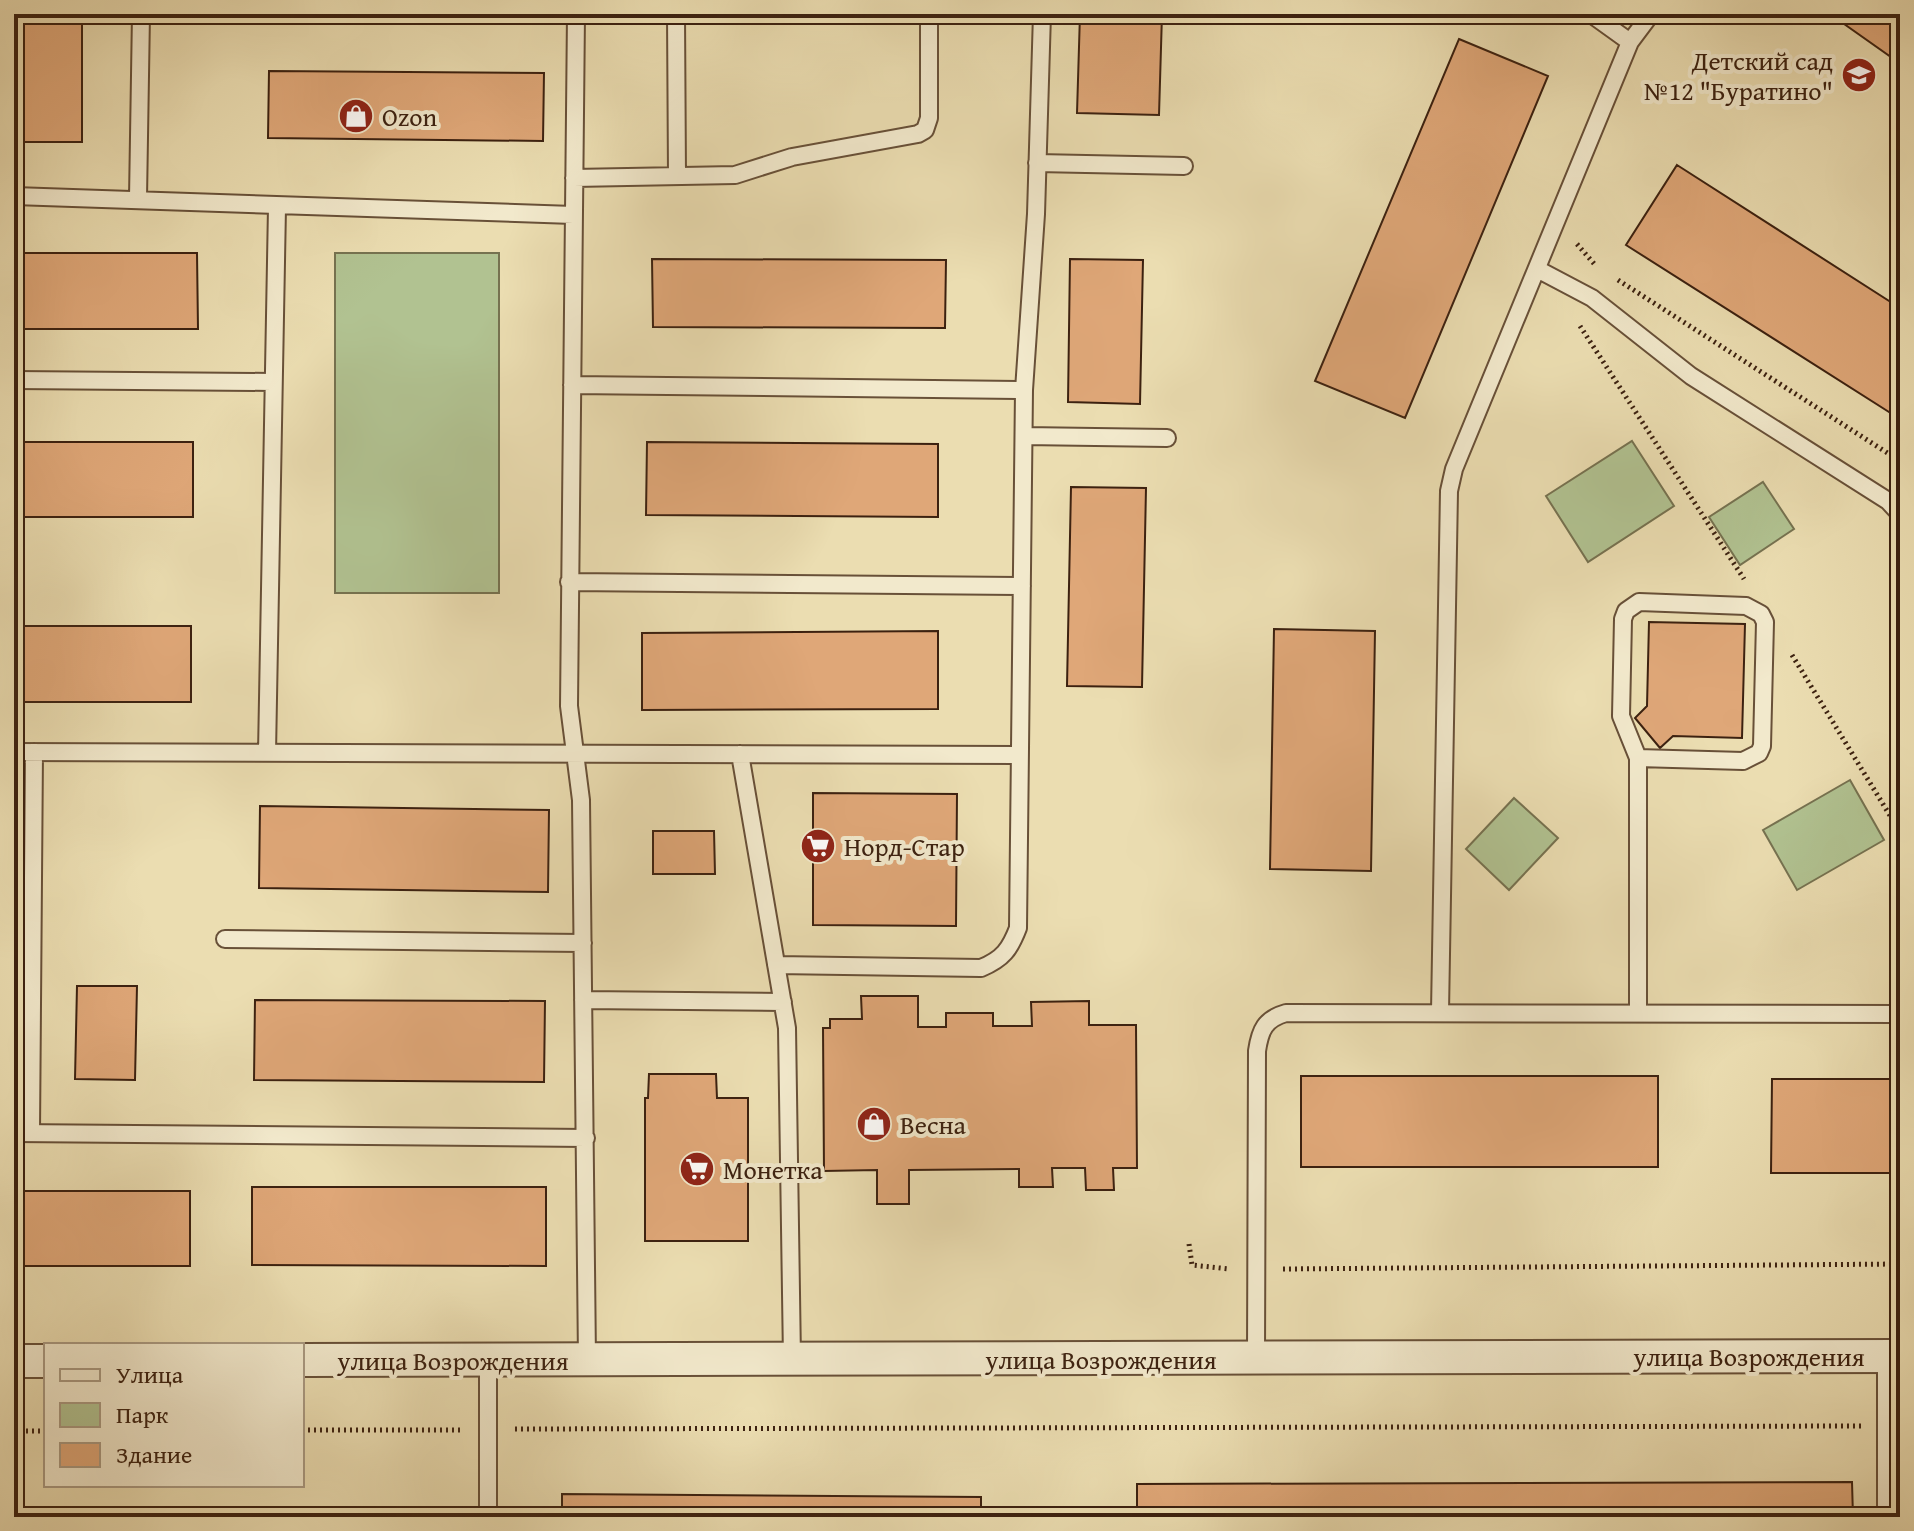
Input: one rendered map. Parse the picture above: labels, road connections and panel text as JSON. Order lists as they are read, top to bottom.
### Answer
{
  "streets": {
    "street": ["улица Возрождения"]
  },
  "places": {
    "school or university": ["Детский сад №12 \"Буратино\""],
    "shop": ["Ozon", "Весна"],
    "supermarket": ["Норд-Стар", "Монетка"]
  },
  "legend": ["Улица", "Парк", "Здание"]
}
